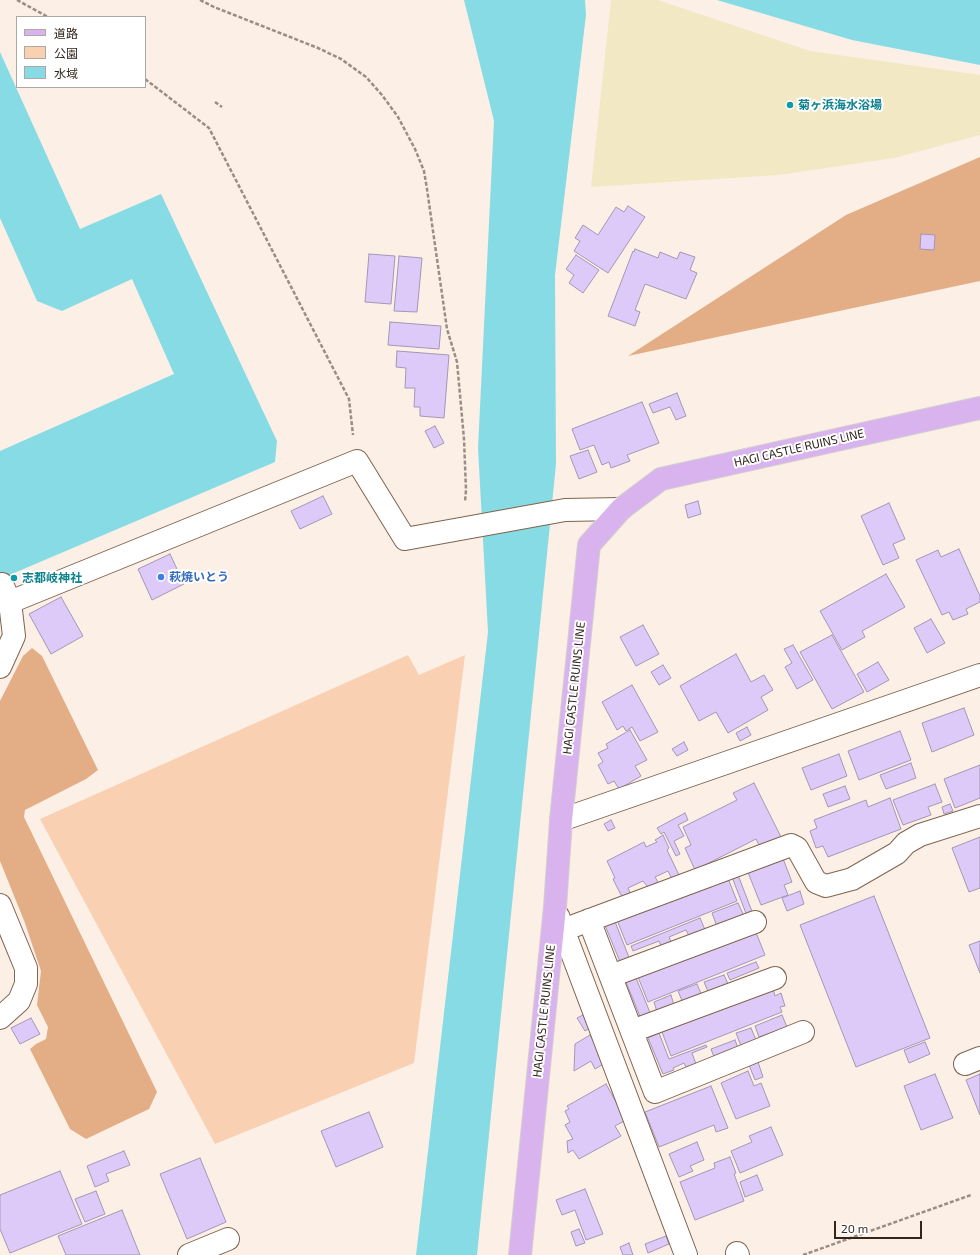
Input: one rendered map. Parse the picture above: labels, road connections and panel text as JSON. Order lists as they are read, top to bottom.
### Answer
{
  "streets": {
    "main road": ["HAGI CASTLE RUINS LINE"]
  },
  "places": ["菊ヶ浜海水浴場", "萩焼いとう", "志都岐神社"],
  "legend": ["道路", "公園", "水域"],
  "scale_bar": "20 m"
}
